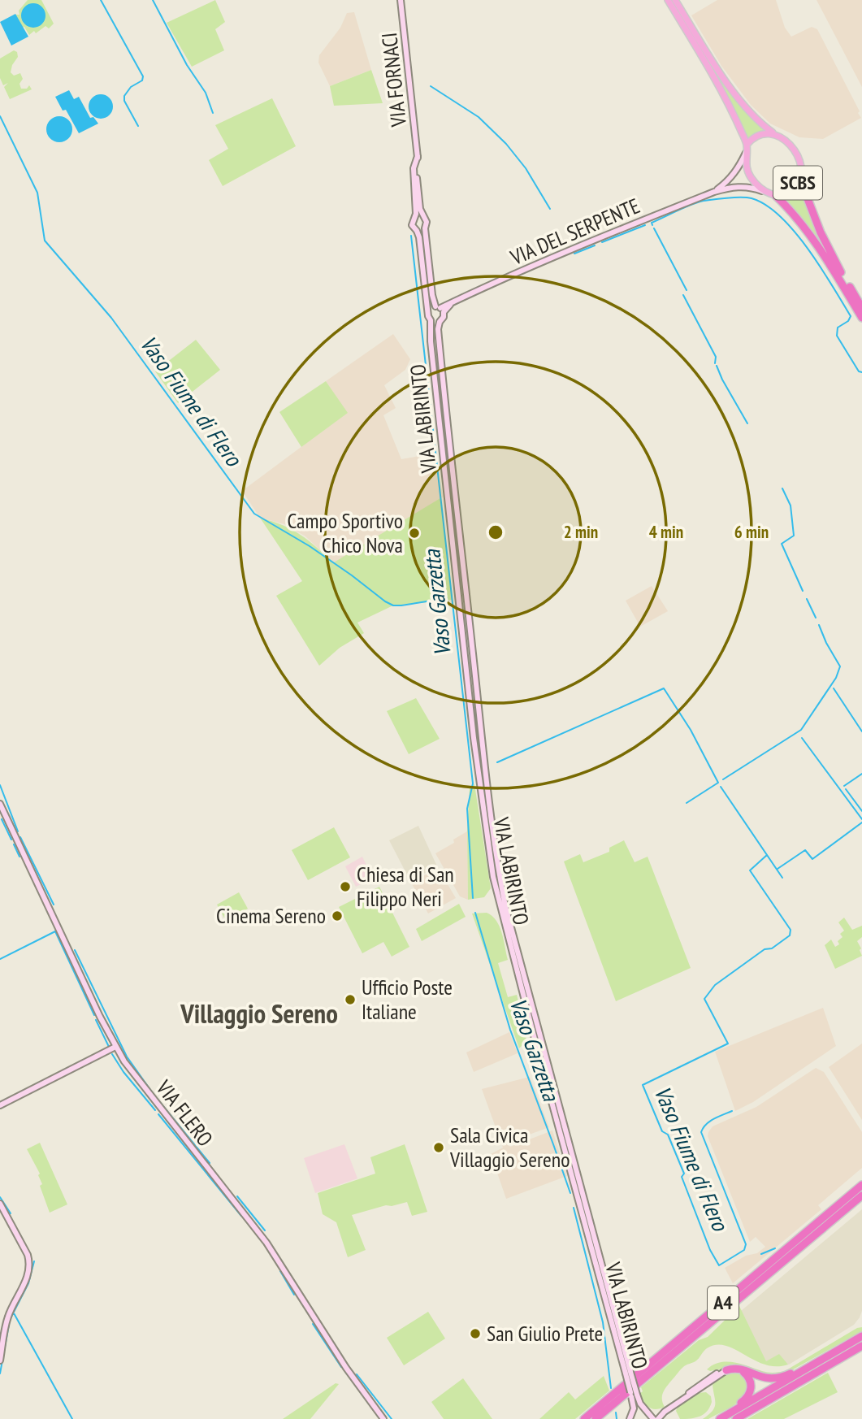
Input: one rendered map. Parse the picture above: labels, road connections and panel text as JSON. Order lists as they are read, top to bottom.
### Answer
{
  "streets": {
    "highway": ["SCBS", "A4"],
    "street": [
      "VIA FORNACI",
      "VIA DEL SERPENTE",
      "VIA LABIRINTO",
      "VIA FLERO"
    ]
  },
  "crossings": [
    ["VIA FORNACI", "VIA DEL SERPENTE"],
    ["VIA FORNACI", "VIA LABIRINTO"],
    ["SCBS", "VIA DEL SERPENTE"],
    ["VIA DEL SERPENTE", "VIA LABIRINTO"]
  ],
  "districts": ["Villaggio Sereno"],
  "water": ["Vaso Fiume di Flero", "Vaso Garzetta"],
  "places": [
    "Campo Sportivo Chico Nova",
    "Chiesa di San Filippo Neri",
    "Cinema Sereno",
    "Ufficio Poste Italiane",
    "Sala Civica Villaggio Sereno",
    "San Giulio Prete"
  ],
  "rings": ["2 min", "4 min", "6 min"]
}
